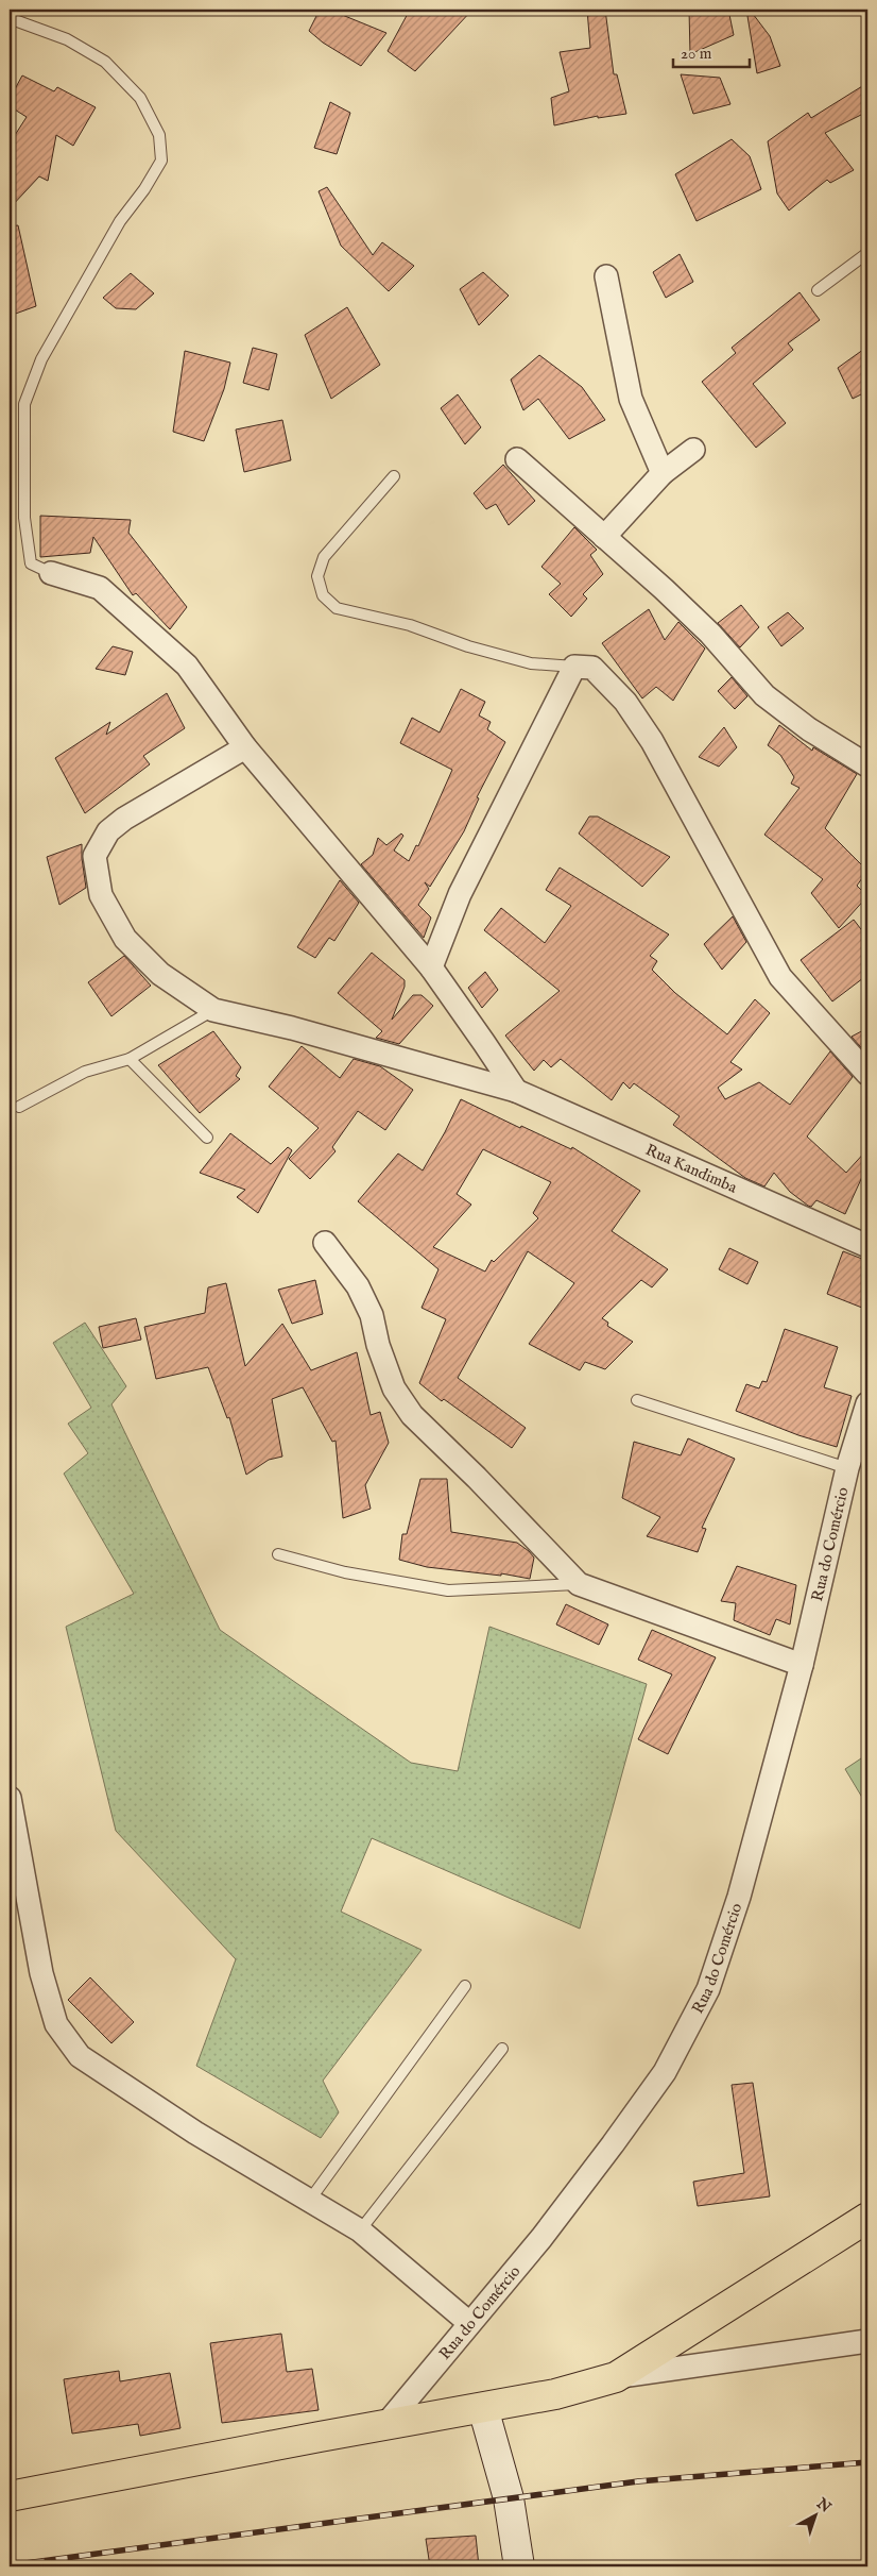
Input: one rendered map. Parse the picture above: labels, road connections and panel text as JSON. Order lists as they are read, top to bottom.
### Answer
{
  "streets": {
    "street": ["Rua Kandimba", "Rua do Comércio"]
  },
  "scale_bar": "20 m",
  "north": "top right"
}
